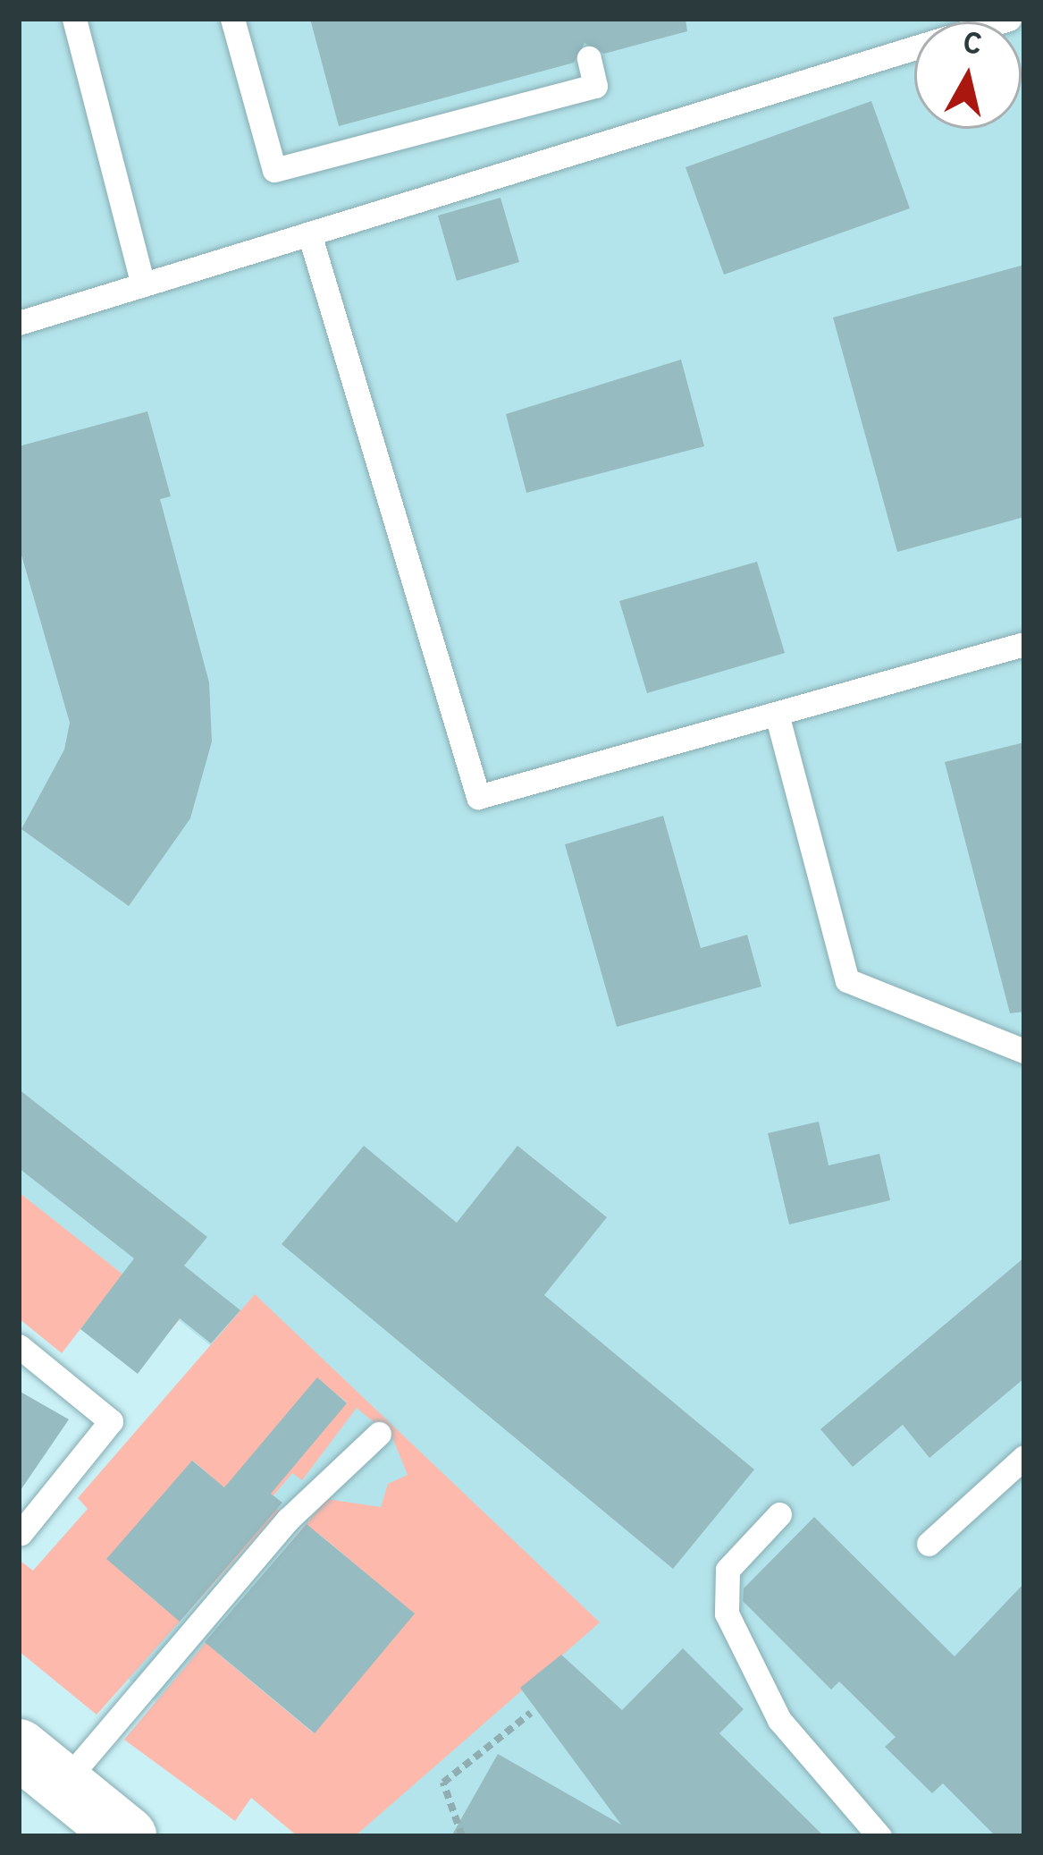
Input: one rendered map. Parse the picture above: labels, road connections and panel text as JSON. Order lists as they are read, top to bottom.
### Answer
{
  "north": "top"
}
